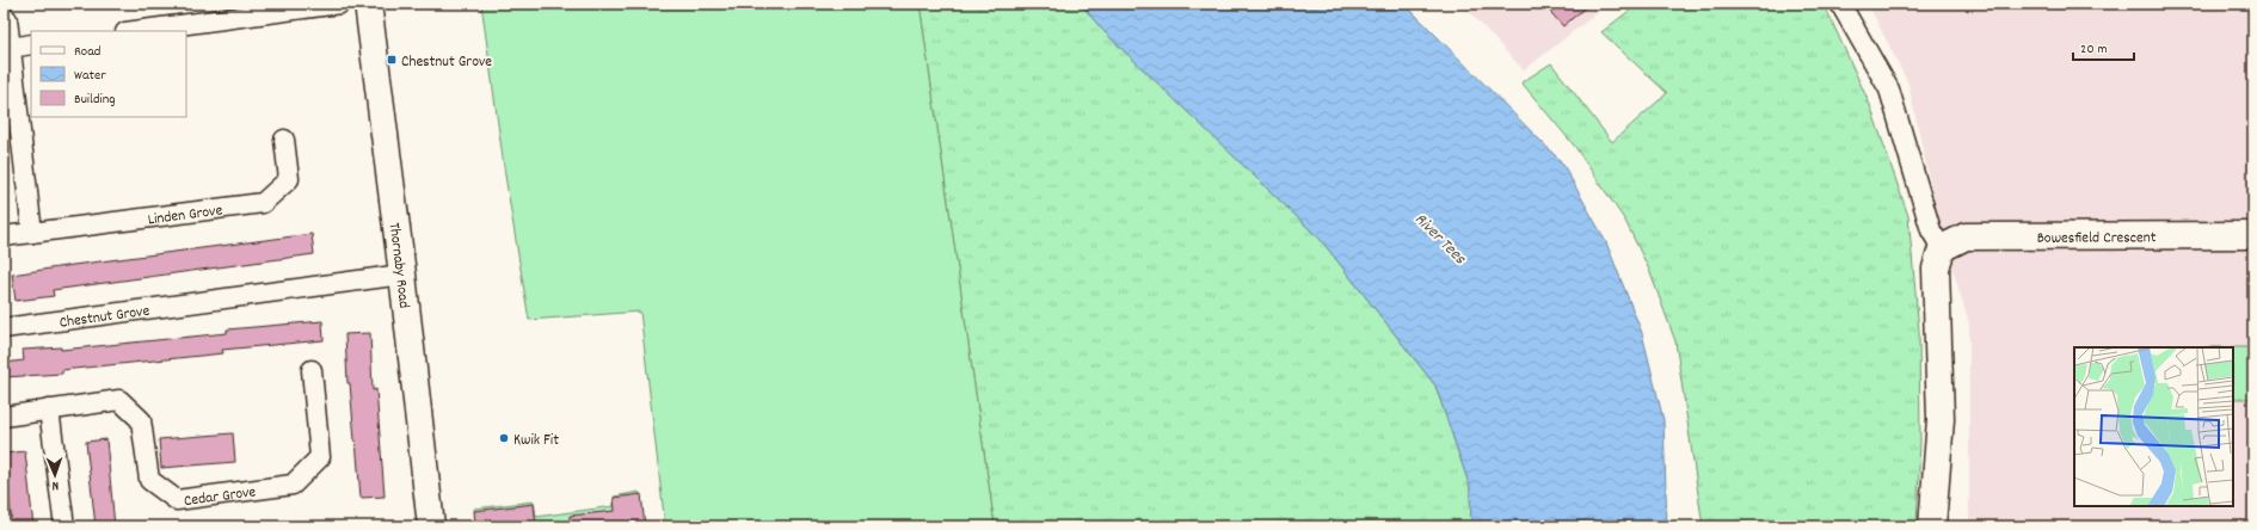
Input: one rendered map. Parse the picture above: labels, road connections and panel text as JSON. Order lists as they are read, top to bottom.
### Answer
{
  "streets": {
    "street": [
      "Linden Grove",
      "Bowesfield Crescent",
      "Thornaby Road",
      "Chestnut Grove",
      "Cedar Grove"
    ]
  },
  "crossings": [
    ["Thornaby Road", "Chestnut Grove"]
  ],
  "water": ["River Tees"],
  "places": {
    "transit": ["Chestnut Grove"],
    "other": ["Kwik Fit"]
  },
  "legend": ["Road", "Water", "Building"],
  "scale_bar": "20 m",
  "north": "bottom"
}
